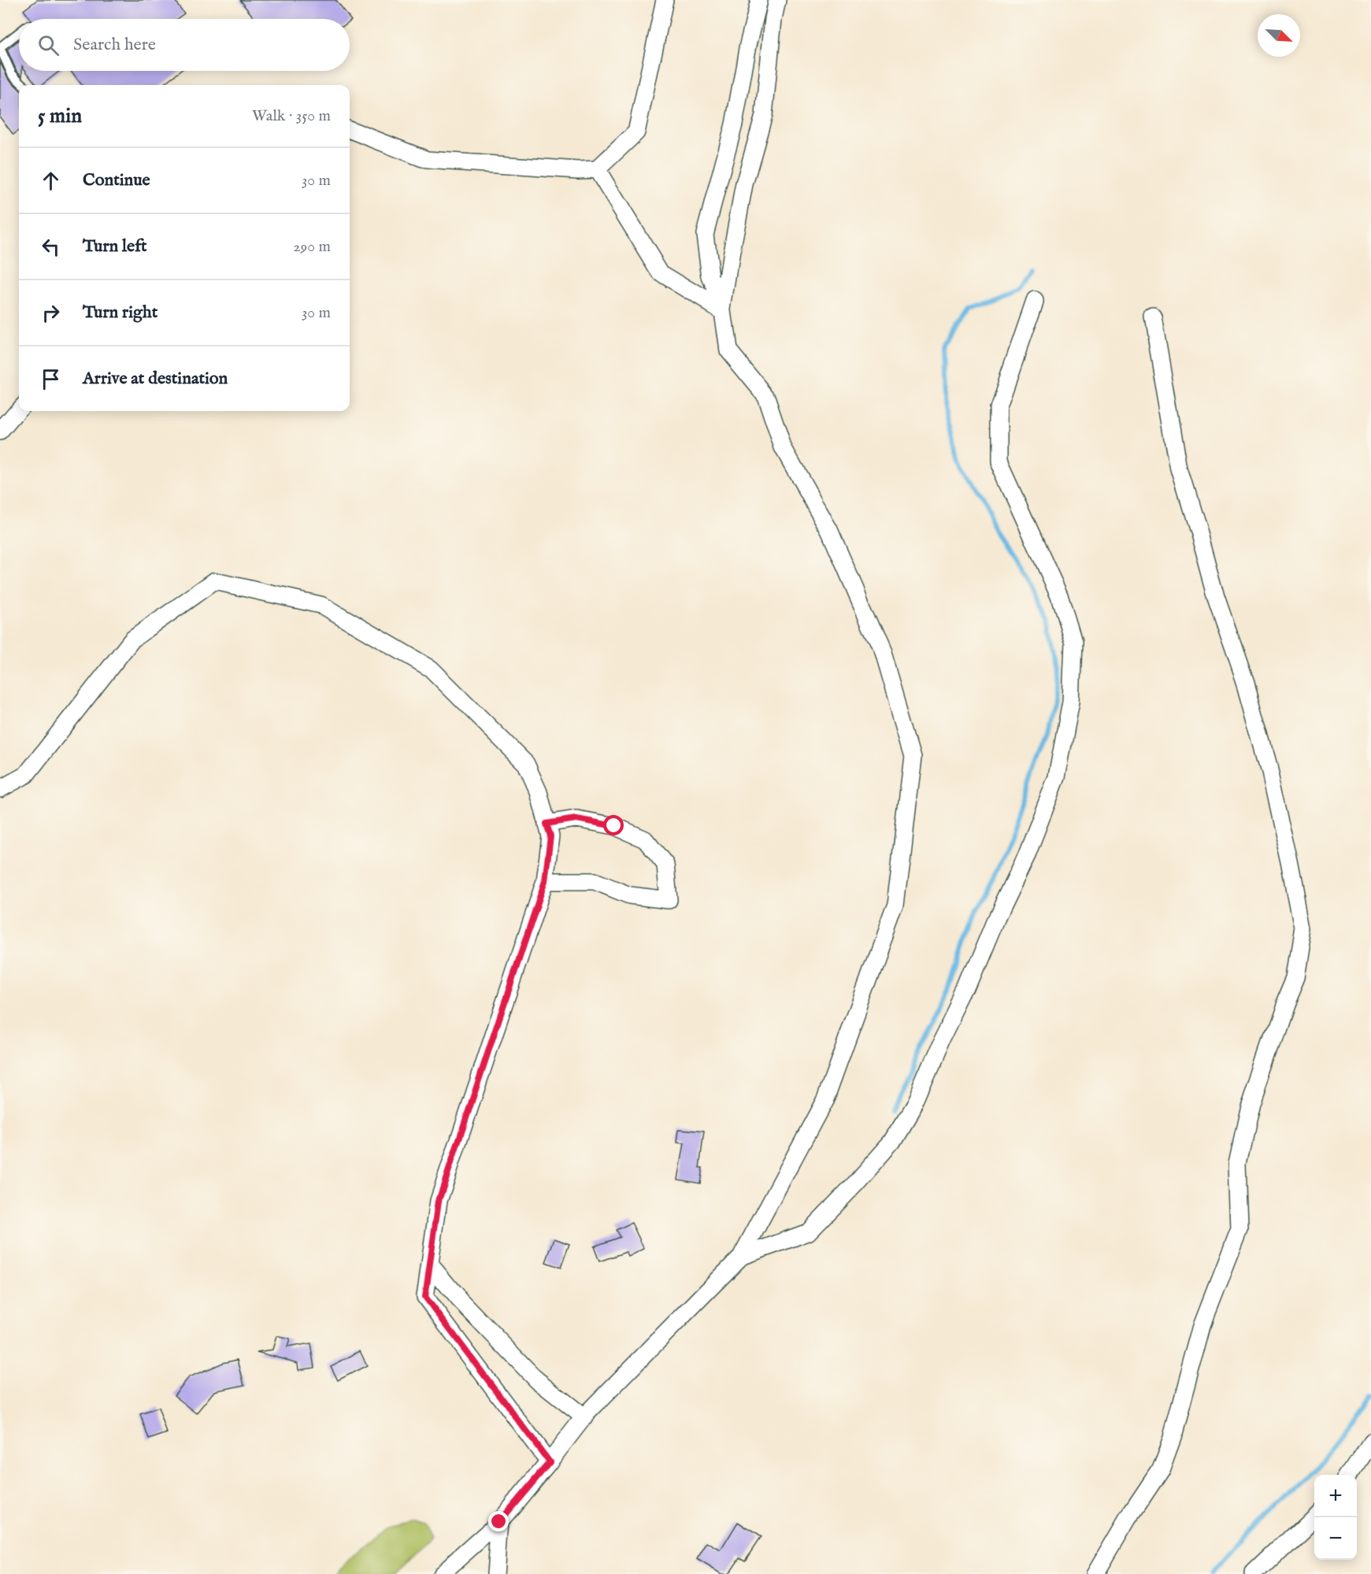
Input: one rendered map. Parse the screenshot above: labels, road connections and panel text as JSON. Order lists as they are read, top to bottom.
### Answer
{
  "north": "bottom right",
  "page": {
    "search": "Search here",
    "heading": ["5 min", "Walk · 350 m"],
    "list": [
      ["Continue", "30 m"],
      ["Turn left", "290 m"],
      ["Turn right", "30 m"],
      "Arrive at destination"
    ],
    "map_buttons": ["+", "−"]
  }
}
